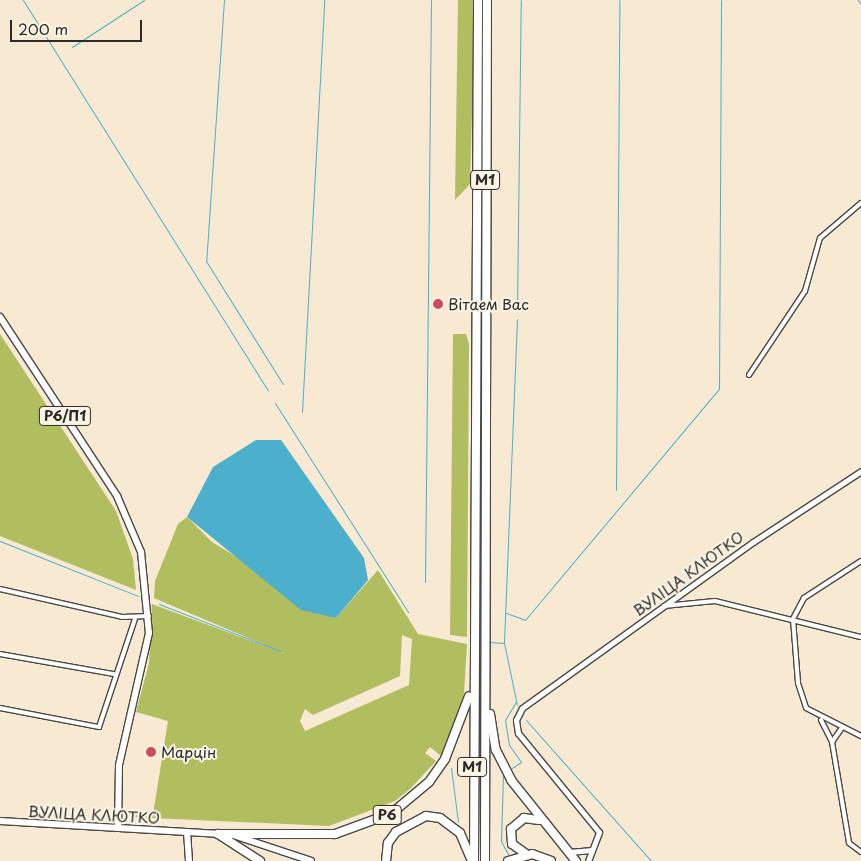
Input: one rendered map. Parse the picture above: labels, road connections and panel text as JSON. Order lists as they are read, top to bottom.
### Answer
{
  "streets": {
    "highway": ["М1", "Р6"],
    "main road": ["Р6/П1", "ВУЛІЦА КЛЮТКО"]
  },
  "crossings": [
    ["М1", "Р6"],
    ["Р6/П1", "ВУЛІЦА КЛЮТКО"],
    ["ВУЛІЦА КЛЮТКО", "Р6"]
  ],
  "places": ["Вітаем Вас", "Марцін"],
  "scale_bar": "200 m"
}
